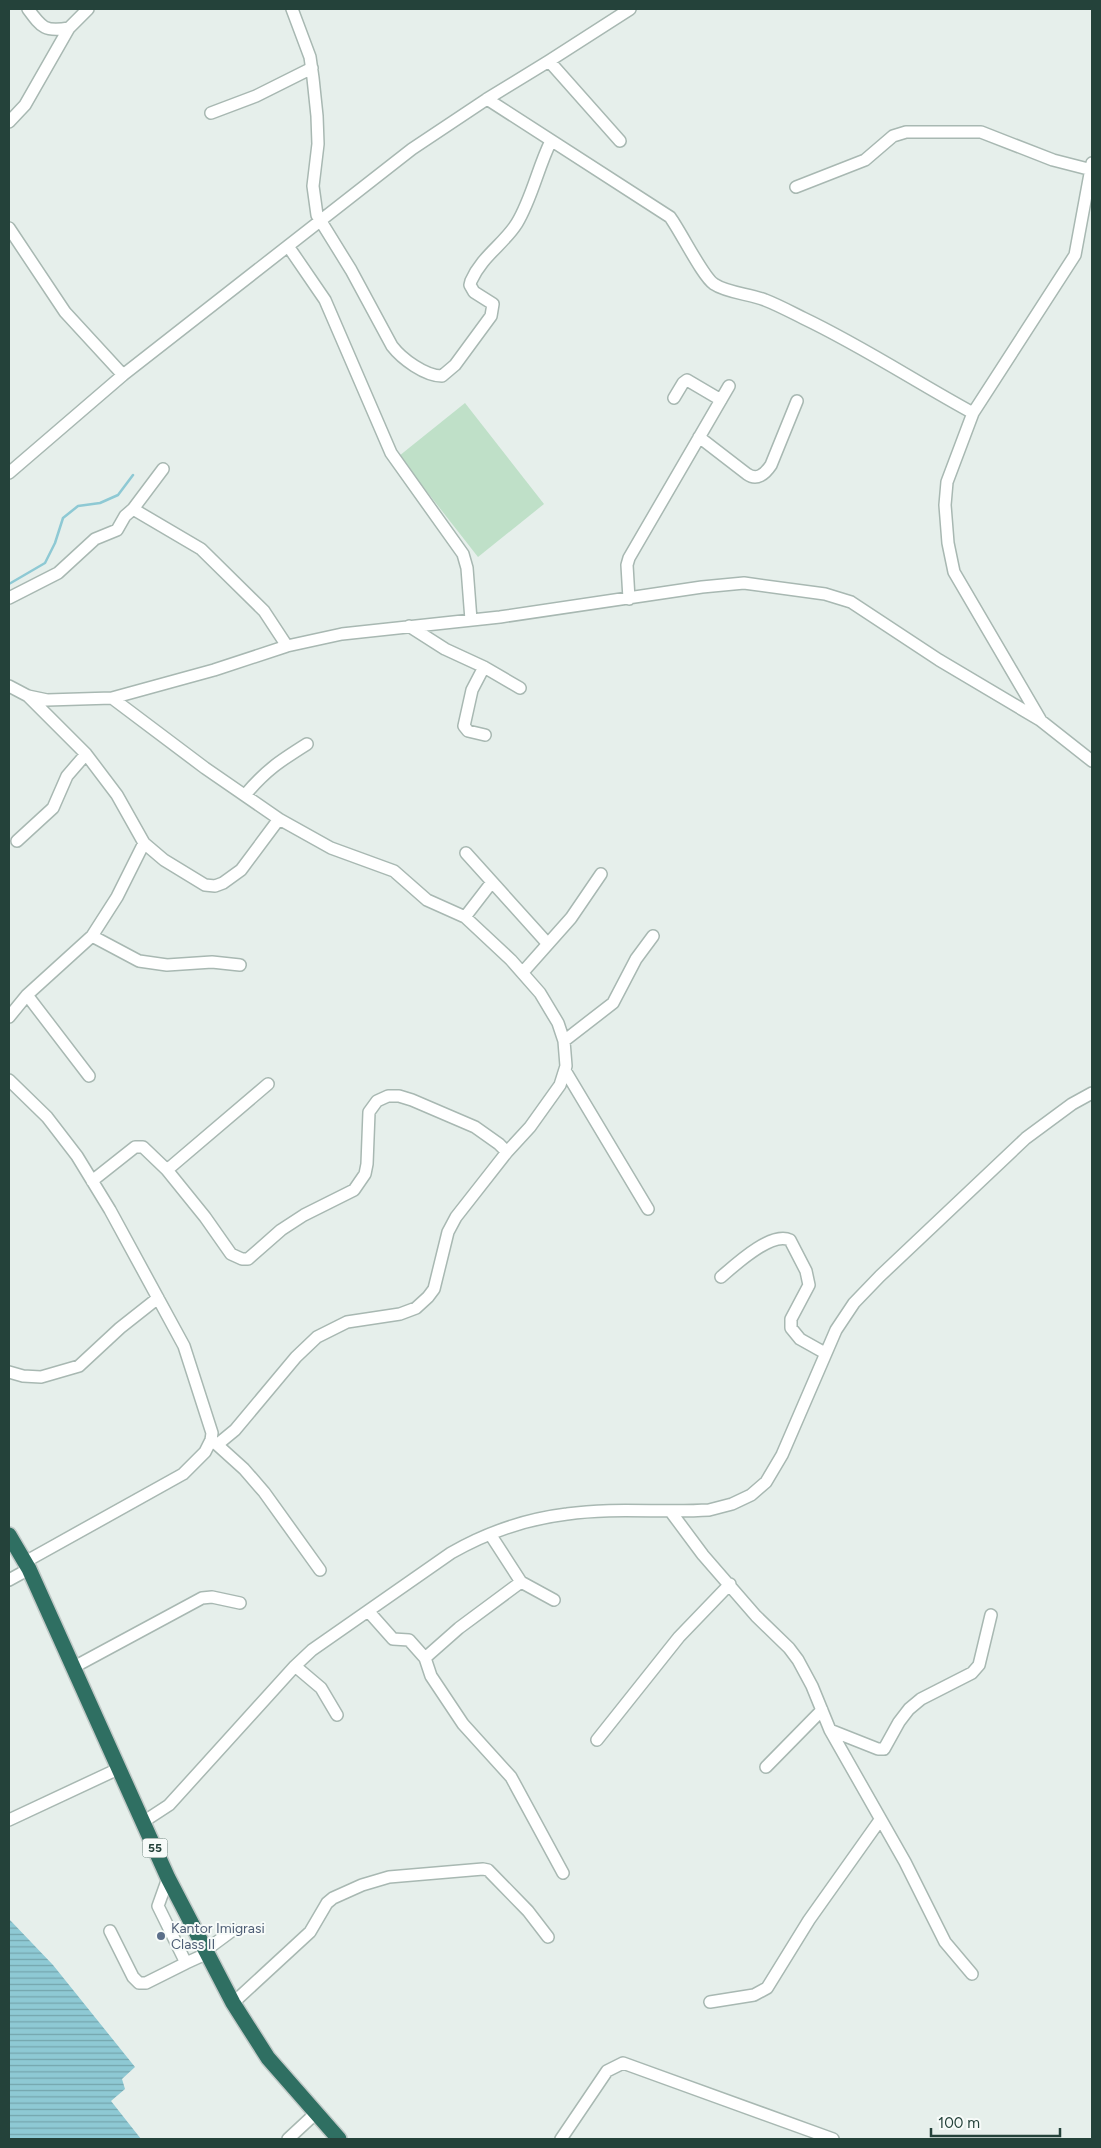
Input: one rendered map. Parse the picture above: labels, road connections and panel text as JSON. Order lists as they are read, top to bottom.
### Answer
{
  "streets": {
    "highway": ["55"]
  },
  "places": ["Kantor Imigrasi Class II"],
  "scale_bar": "100 m"
}
